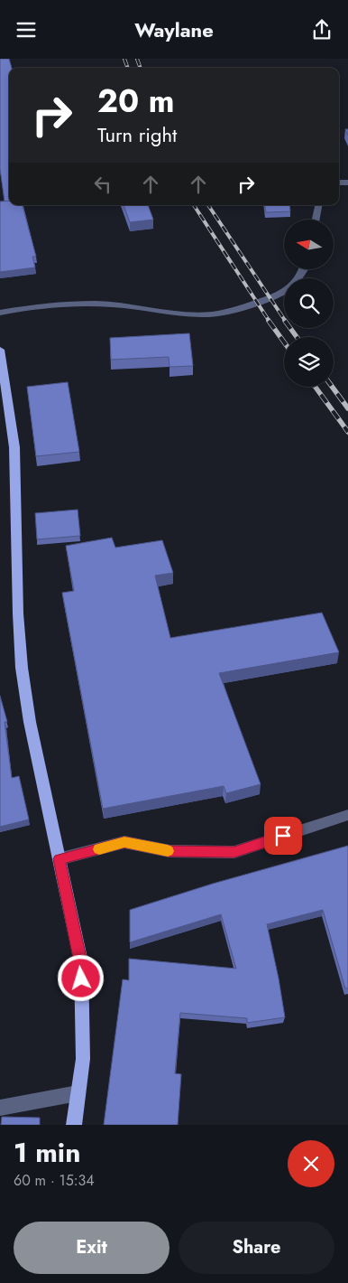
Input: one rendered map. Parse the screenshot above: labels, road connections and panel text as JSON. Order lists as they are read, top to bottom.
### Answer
{
  "north": "left",
  "page": {
    "header": "Waylane",
    "turn": ["20 m", "Turn right"],
    "heading": ["1 min", "60 m · 15:34"],
    "buttons": ["Exit", "Share"]
  }
}
